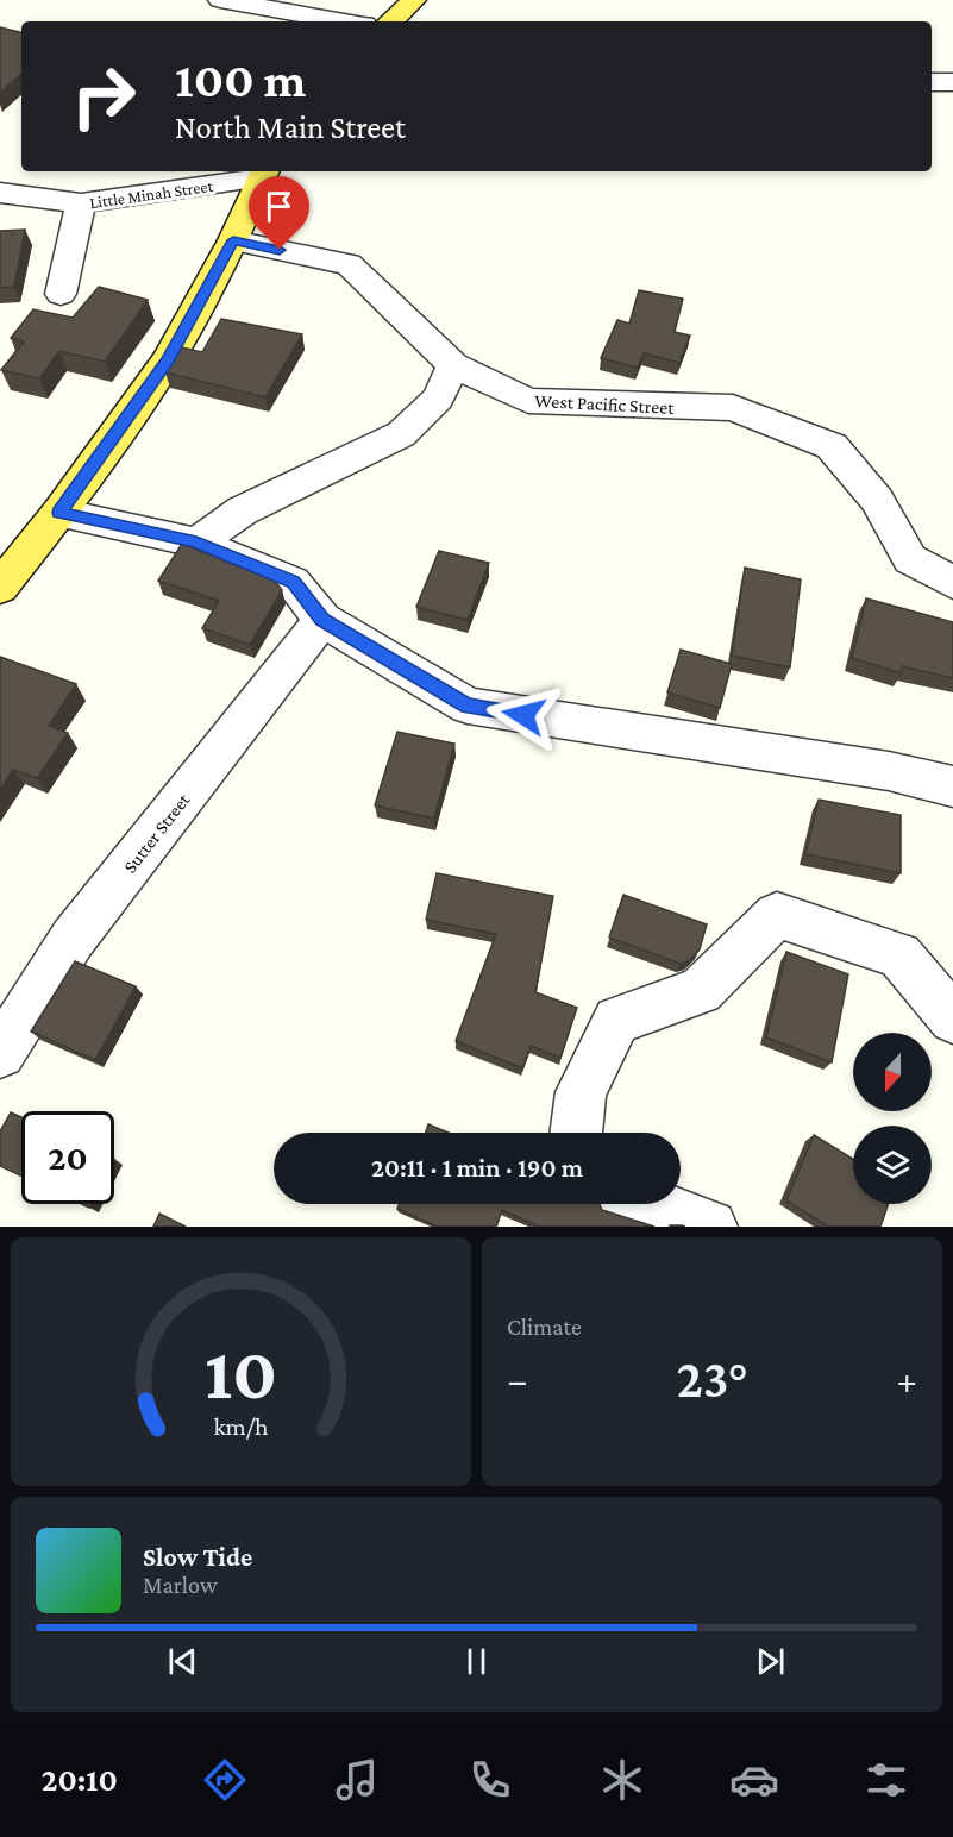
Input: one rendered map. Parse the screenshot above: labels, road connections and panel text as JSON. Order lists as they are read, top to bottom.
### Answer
{
  "streets": {
    "street": ["Little Minah Street", "West Pacific Street", "Sutter Street"]
  },
  "north": "bottom",
  "page": {
    "turn": ["100 m", "North Main Street"],
    "limit": "20",
    "trip": "20:11 · 1 min · 190 m",
    "tile": "Climate",
    "heat": ["−", "23°", "+"],
    "song": ["Slow Tide", "Marlow"],
    "tabs": "20:10",
    "gauge": ["10", "km/h"]
  }
}
